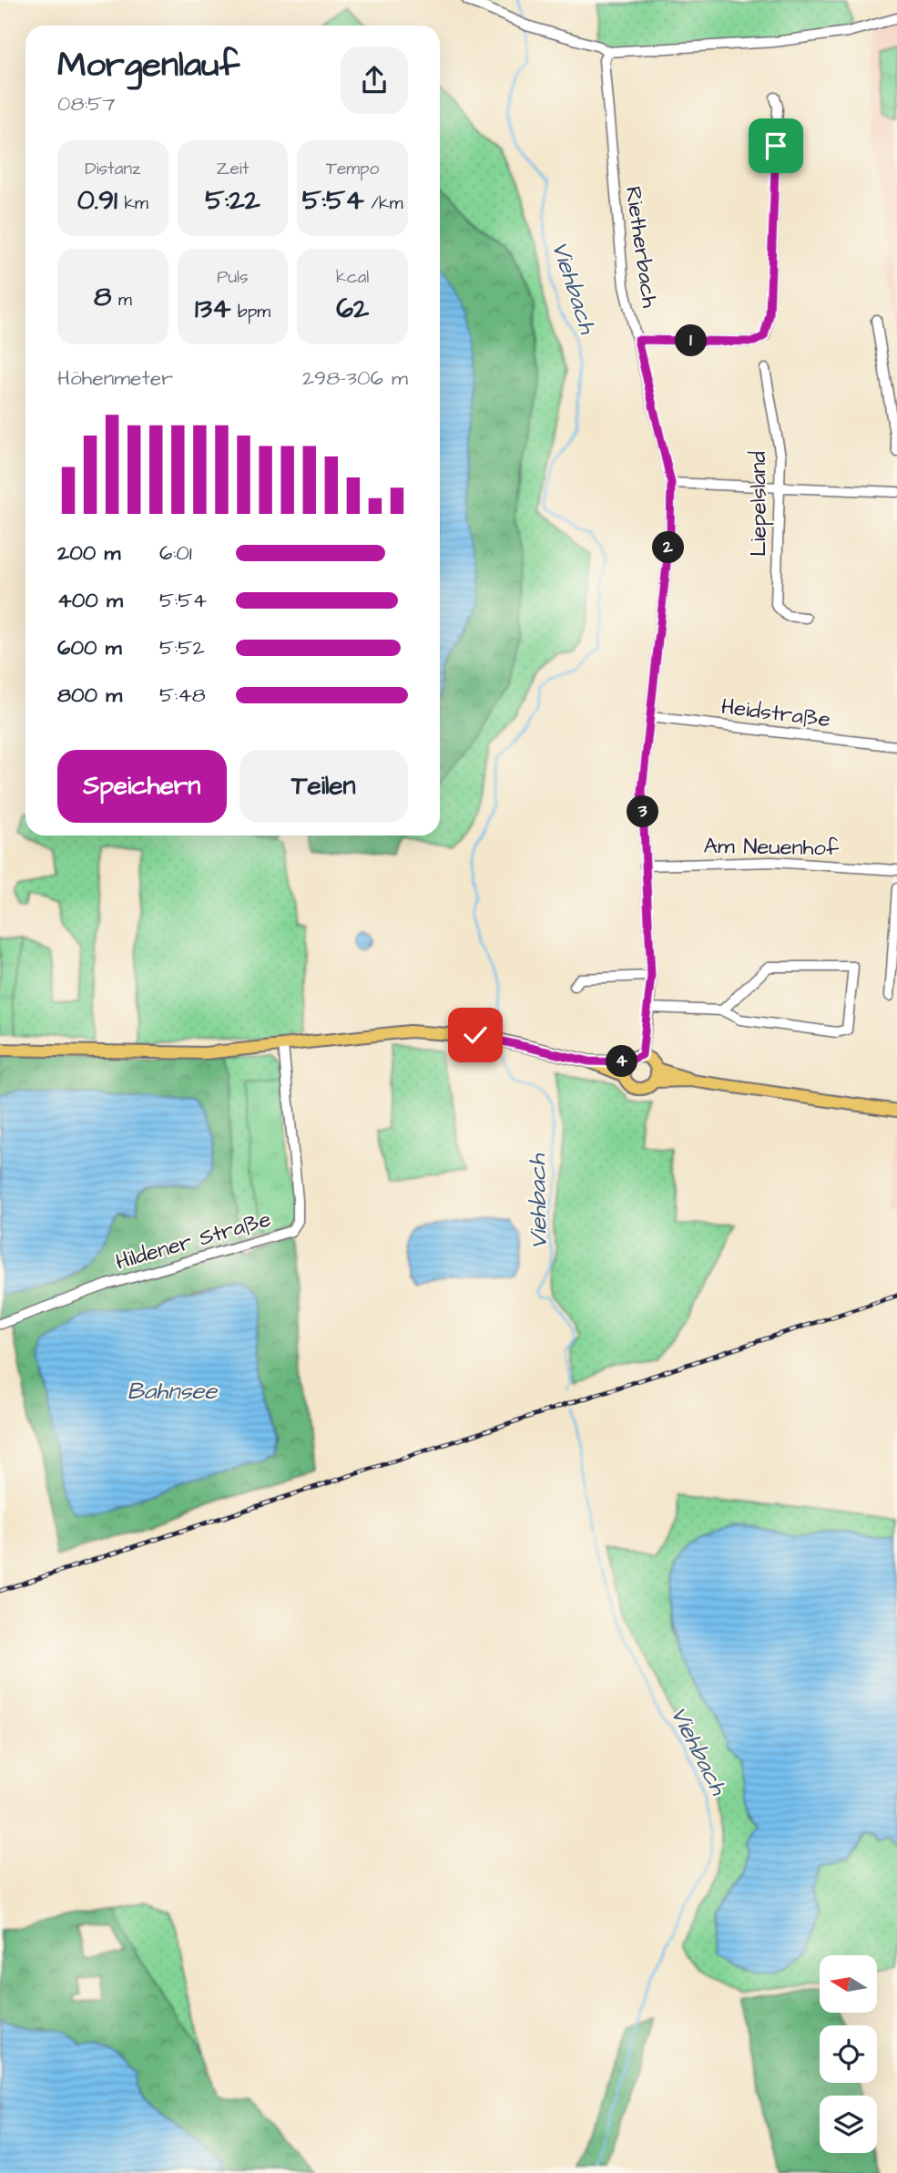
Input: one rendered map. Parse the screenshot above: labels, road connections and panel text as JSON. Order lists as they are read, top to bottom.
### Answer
{
  "streets": {
    "street": [
      "Rietherbach",
      "Liepelsland",
      "Heidstraße",
      "Am Neuenhof",
      "Hildener Straße"
    ]
  },
  "crossings": [
    ["Rietherbach", "Heidstraße"],
    ["Rietherbach", "Am Neuenhof"]
  ],
  "water": ["Viehbach", "Bahnsee"],
  "north": "left",
  "page": {
    "heading": ["Morgenlauf", "08:57"],
    "stats": [
      ["Distanz", "0.91 km"],
      ["Zeit", "5:22"],
      ["Tempo", "5:54 /km"],
      ["8 m"],
      ["Puls", "134 bpm"],
      ["kcal", "62"]
    ],
    "pins": [
      "1",
      "2",
      "3",
      "4"
    ],
    "chart": ["Höhenmeter", "298–306 m"],
    "list": [
      {
        "name": "200 m",
        "note": "6:01"
      },
      {
        "name": "400 m",
        "note": "5:54"
      },
      {
        "name": "600 m",
        "note": "5:52"
      },
      {
        "name": "800 m",
        "note": "5:48"
      }
    ],
    "buttons": ["Speichern", "Teilen"]
  }
}
